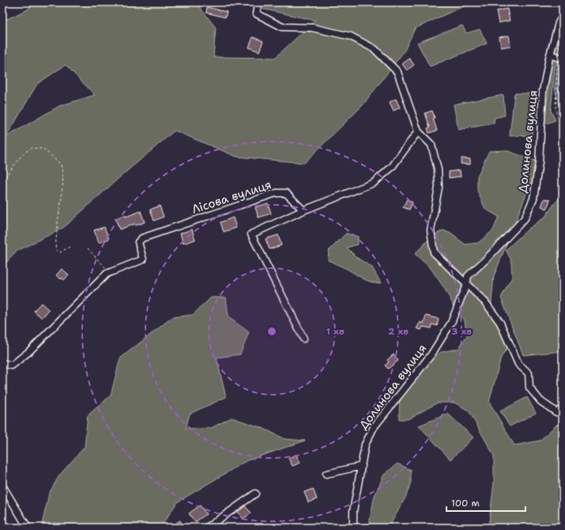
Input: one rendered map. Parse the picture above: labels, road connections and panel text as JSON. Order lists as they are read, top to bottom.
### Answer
{
  "streets": {
    "street": ["Долинова вулиця", "Лісова вулиця"]
  },
  "scale_bar": "100 m",
  "rings": ["1 хв", "2 хв", "3 хв"]
}
